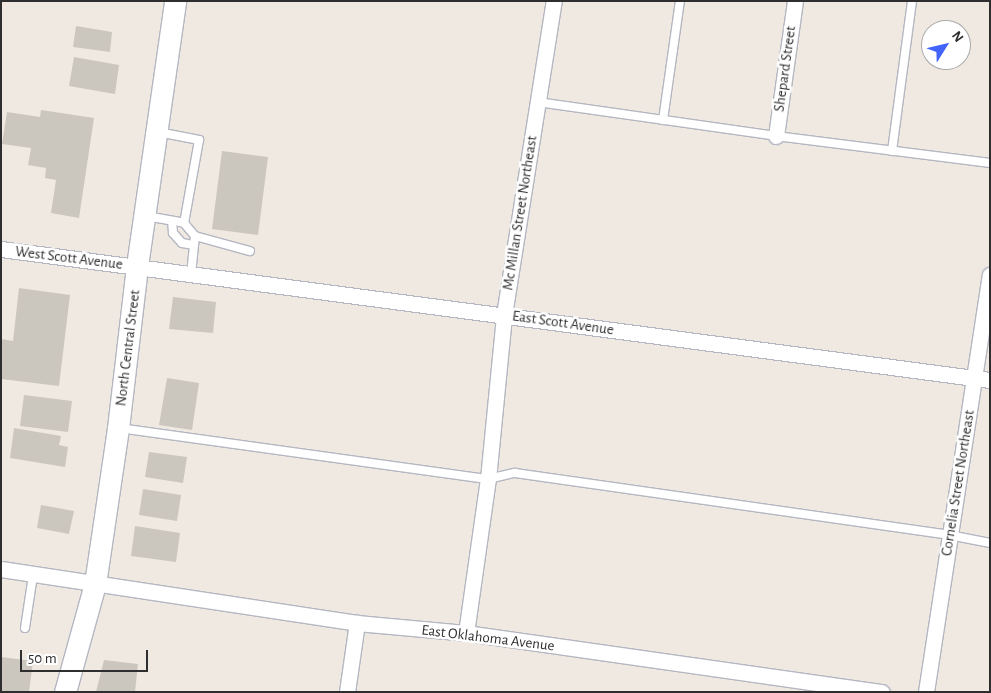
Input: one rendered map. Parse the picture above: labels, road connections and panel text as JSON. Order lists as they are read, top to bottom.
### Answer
{
  "streets": {
    "main road": ["North Central Street"],
    "street": [
      "Shepard Street",
      "Mc Millan Street Northeast",
      "West Scott Avenue",
      "East Scott Avenue",
      "Cornelia Street Northeast",
      "East Oklahoma Avenue"
    ]
  },
  "crossings": [
    ["Mc Millan Street Northeast", "East Scott Avenue"],
    ["Mc Millan Street Northeast", "East Oklahoma Avenue"],
    ["West Scott Avenue", "East Scott Avenue"],
    ["West Scott Avenue", "North Central Street"],
    ["East Scott Avenue", "North Central Street"],
    ["East Scott Avenue", "Cornelia Street Northeast"],
    ["North Central Street", "East Oklahoma Avenue"]
  ],
  "scale_bar": "50 m",
  "north": "top right"
}
